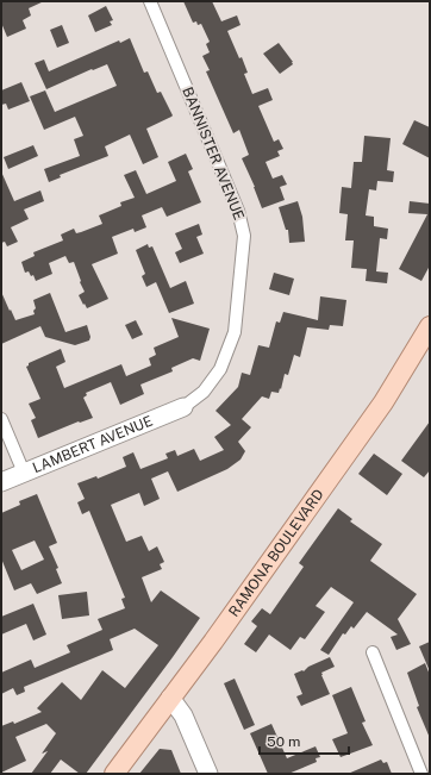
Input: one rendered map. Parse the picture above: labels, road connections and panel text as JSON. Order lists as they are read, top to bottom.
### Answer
{
  "streets": {
    "main road": ["RAMONA BOULEVARD"],
    "street": ["BANNISTER AVENUE", "LAMBERT AVENUE"]
  },
  "crossings": [
    ["BANNISTER AVENUE", "LAMBERT AVENUE"]
  ],
  "scale_bar": "50 m"
}
